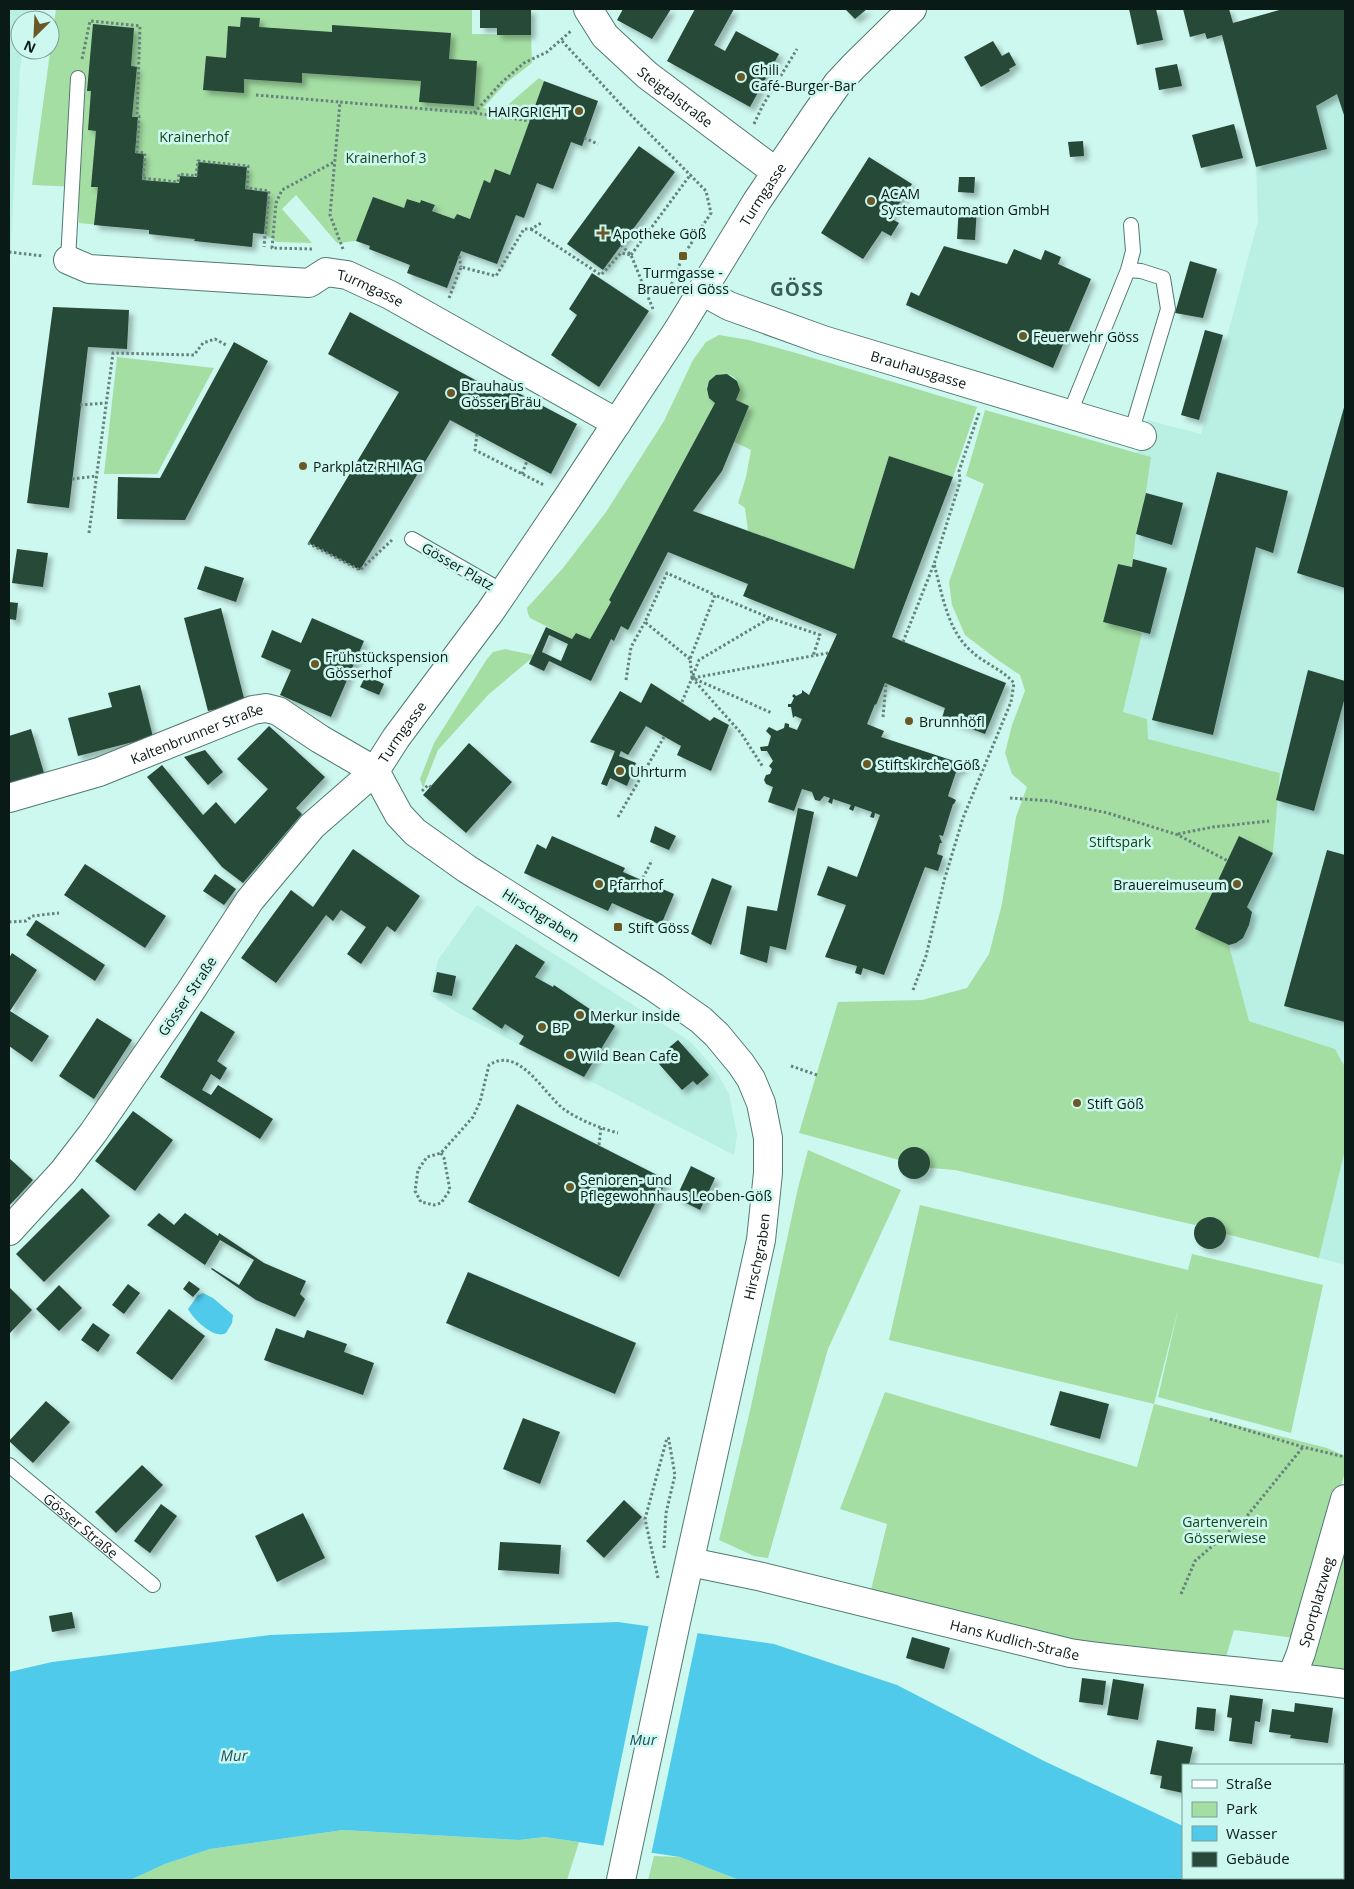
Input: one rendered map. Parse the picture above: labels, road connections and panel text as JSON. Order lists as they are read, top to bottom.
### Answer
{
  "streets": {
    "street": [
      "Steigtalstraße",
      "Turmgasse",
      "Brauhausgasse",
      "Kaltenbrunner Straße",
      "Hirschgraben",
      "Gösser Straße",
      "Sportplatzweg",
      "Hans Kudlich-Straße"
    ],
    "lane": ["Gösser Platz"]
  },
  "crossings": [
    ["Steigtalstraße", "Turmgasse"],
    ["Turmgasse", "Brauhausgasse"],
    ["Turmgasse", "Gösser Platz"],
    ["Turmgasse", "Kaltenbrunner Straße"],
    ["Turmgasse", "Hirschgraben"],
    ["Turmgasse", "Gösser Straße"],
    ["Kaltenbrunner Straße", "Hirschgraben"],
    ["Kaltenbrunner Straße", "Gösser Straße"],
    ["Hirschgraben", "Gösser Straße"],
    ["Hirschgraben", "Hans Kudlich-Straße"],
    ["Sportplatzweg", "Hans Kudlich-Straße"]
  ],
  "districts": ["GÖSS"],
  "water": ["Mur"],
  "parks": [
    "Krainerhof",
    "Krainerhof 3",
    "Stiftspark",
    "Gartenverein Gösserwiese"
  ],
  "places": {
    "other": [
      "Chili Café-Burger-Bar",
      "HAIRGRICHT",
      "ACAM Systemautomation GmbH",
      "Feuerwehr Göss",
      "Brauhaus Gösser Bräu",
      "Parkplatz RHI AG",
      "Frühstückspension Gösserhof",
      "Brunnhöfl",
      "Stiftskirche Göß",
      "Uhrturm",
      "Pfarrhof",
      "Brauereimuseum",
      "Merkur inside",
      "BP",
      "Wild Bean Cafe",
      "Stift Göß",
      "Senioren- und Pflegewohnhaus Leoben-Göß"
    ],
    "health": ["Apotheke Göß"],
    "transit": ["Turmgasse - Brauerei Göss", "Stift Göss"]
  },
  "legend": [
    "Straße",
    "Park",
    "Wasser",
    "Gebäude"
  ],
  "north": "bottom left"
}
